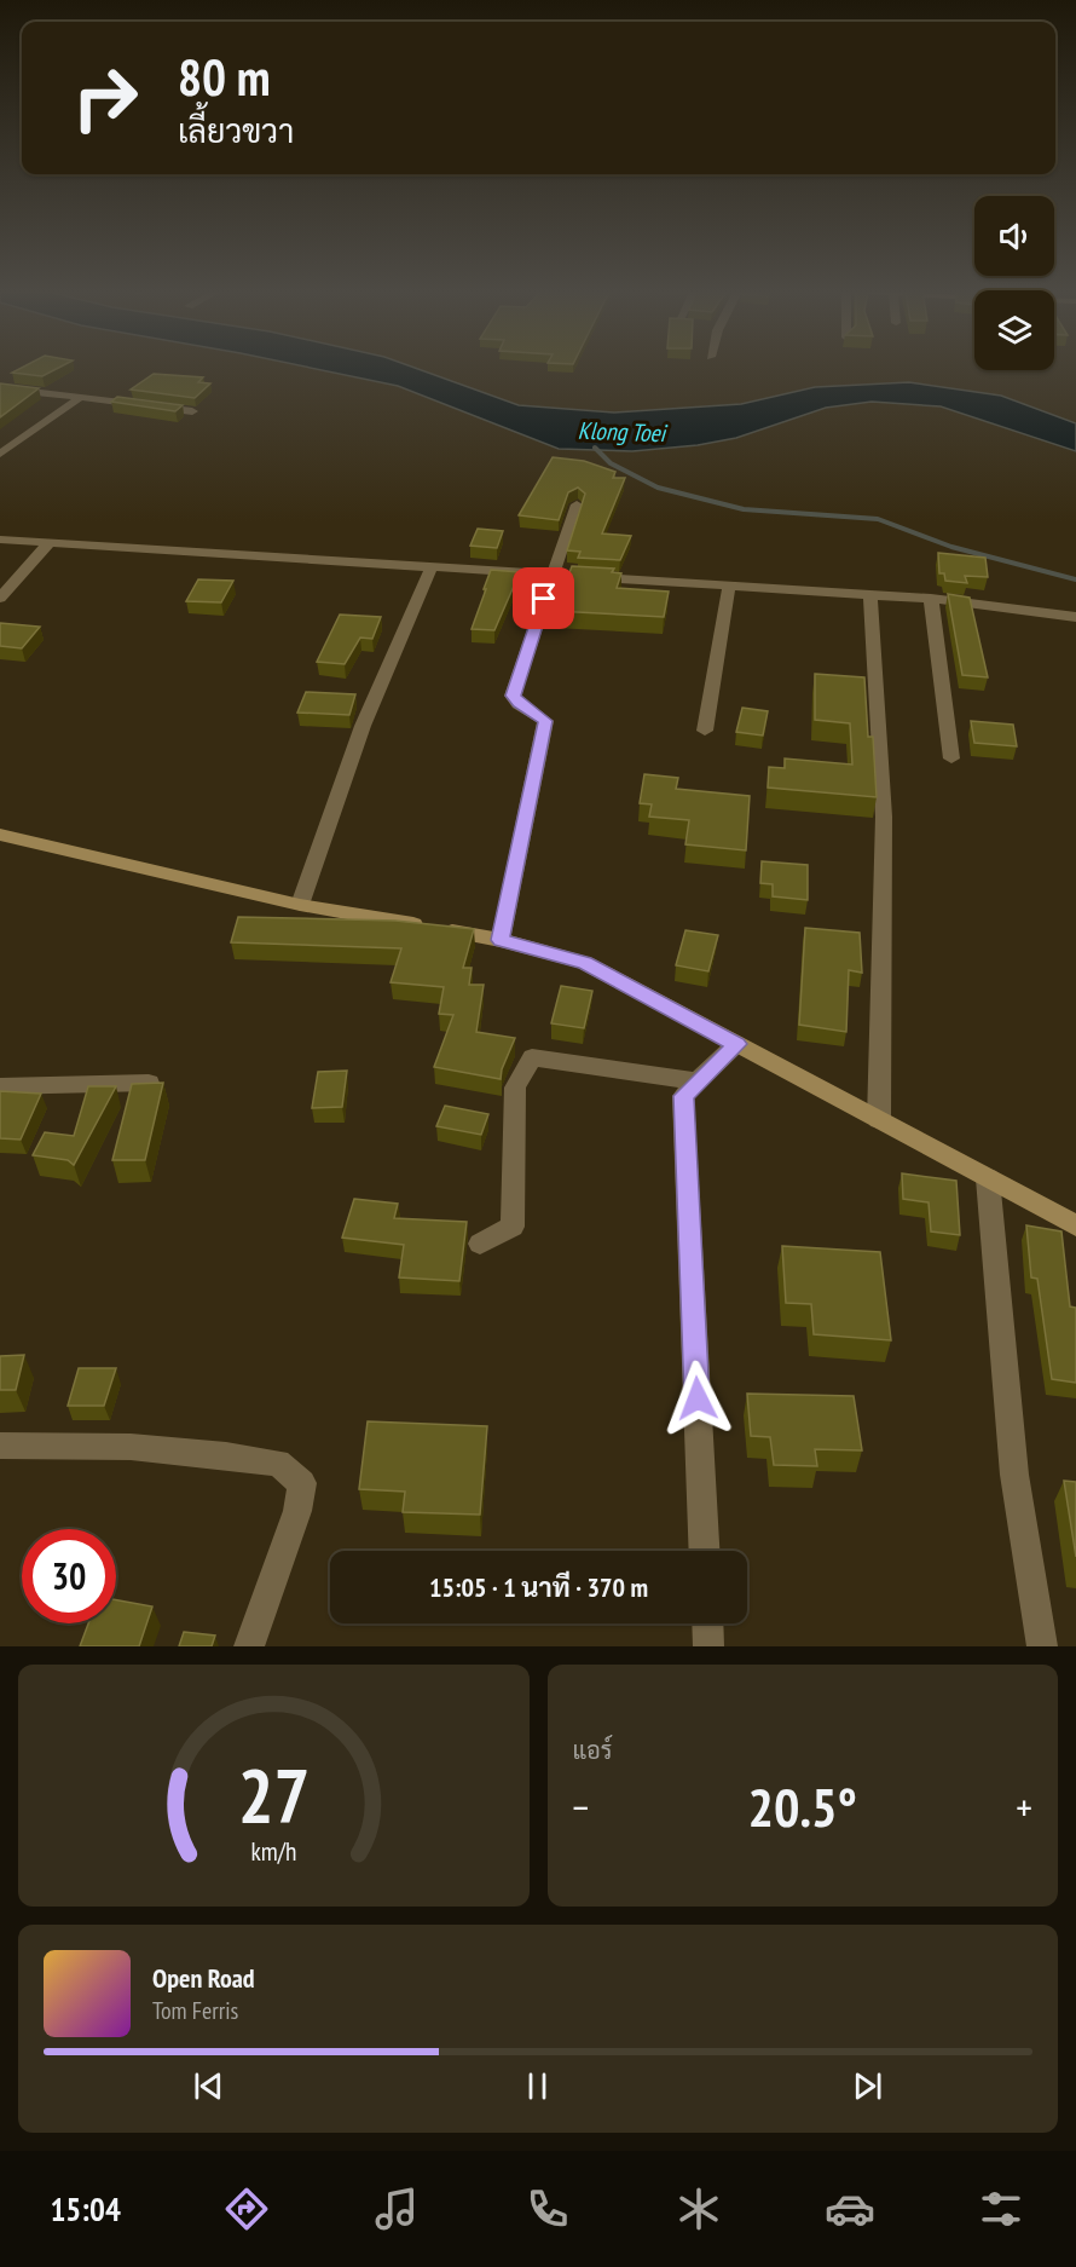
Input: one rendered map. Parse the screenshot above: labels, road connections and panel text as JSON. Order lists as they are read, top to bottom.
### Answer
{
  "water": ["Klong Toei"],
  "page": {
    "turn": ["80 m", "เลี้ยวขวา"],
    "limit": "30",
    "trip": "15:05 · 1 นาที · 370 m",
    "tile": "แอร์",
    "heat": ["−", "20.5°", "+"],
    "song": ["Open Road", "Tom Ferris"],
    "tabs": "15:04",
    "gauge": ["27", "km/h"]
  }
}
